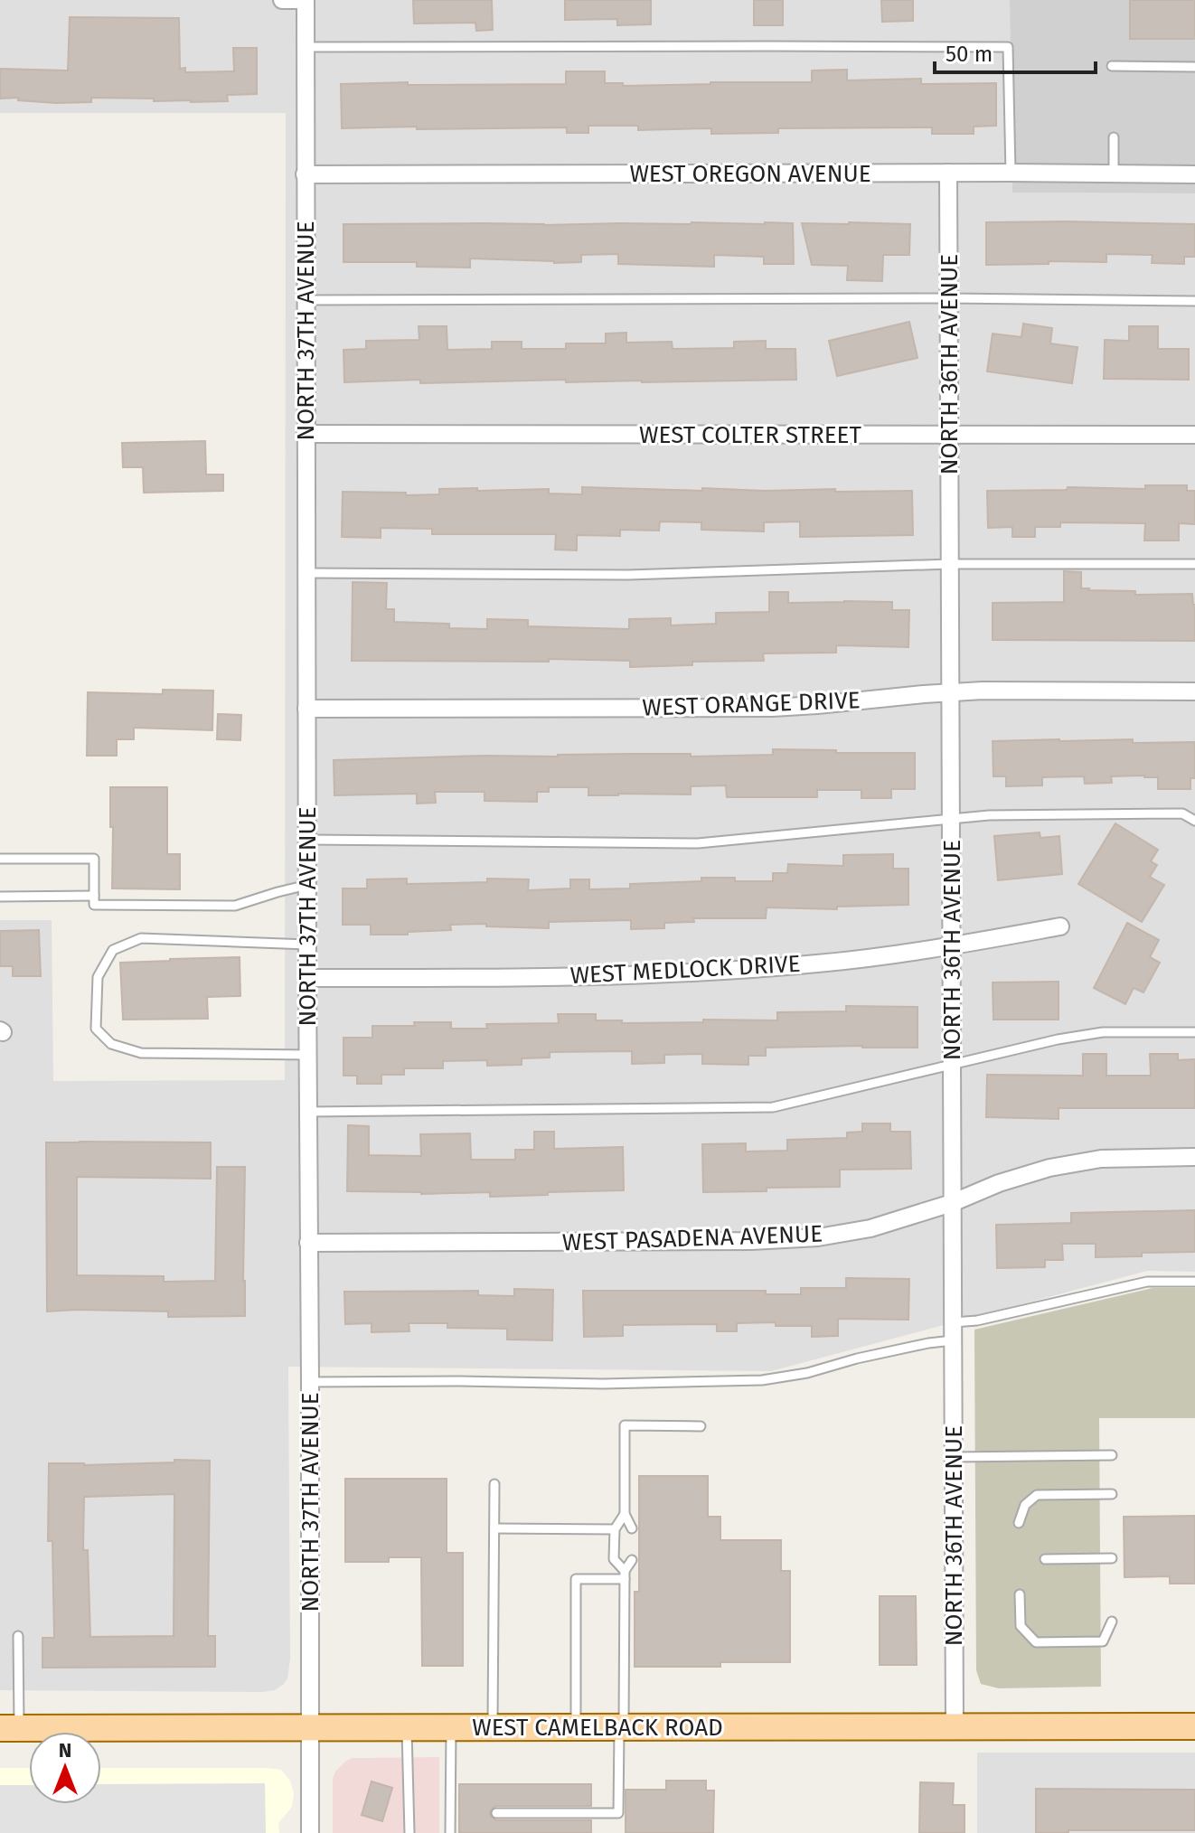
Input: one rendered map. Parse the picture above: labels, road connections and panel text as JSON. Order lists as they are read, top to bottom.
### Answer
{
  "streets": {
    "main road": ["WEST CAMELBACK ROAD"],
    "street": [
      "WEST OREGON AVENUE",
      "NORTH 37TH AVENUE",
      "NORTH 36TH AVENUE",
      "WEST COLTER STREET",
      "WEST ORANGE DRIVE",
      "WEST MEDLOCK DRIVE",
      "WEST PASADENA AVENUE"
    ]
  },
  "crossings": [
    ["WEST OREGON AVENUE", "NORTH 37TH AVENUE"],
    ["WEST OREGON AVENUE", "NORTH 36TH AVENUE"],
    ["NORTH 37TH AVENUE", "WEST COLTER STREET"],
    ["NORTH 37TH AVENUE", "WEST ORANGE DRIVE"],
    ["NORTH 37TH AVENUE", "WEST MEDLOCK DRIVE"],
    ["NORTH 37TH AVENUE", "WEST PASADENA AVENUE"],
    ["NORTH 37TH AVENUE", "WEST CAMELBACK ROAD"],
    ["NORTH 36TH AVENUE", "WEST COLTER STREET"],
    ["NORTH 36TH AVENUE", "WEST ORANGE DRIVE"],
    ["NORTH 36TH AVENUE", "WEST MEDLOCK DRIVE"],
    ["NORTH 36TH AVENUE", "WEST PASADENA AVENUE"],
    ["NORTH 36TH AVENUE", "WEST CAMELBACK ROAD"]
  ],
  "scale_bar": "50 m",
  "north": "top"
}
